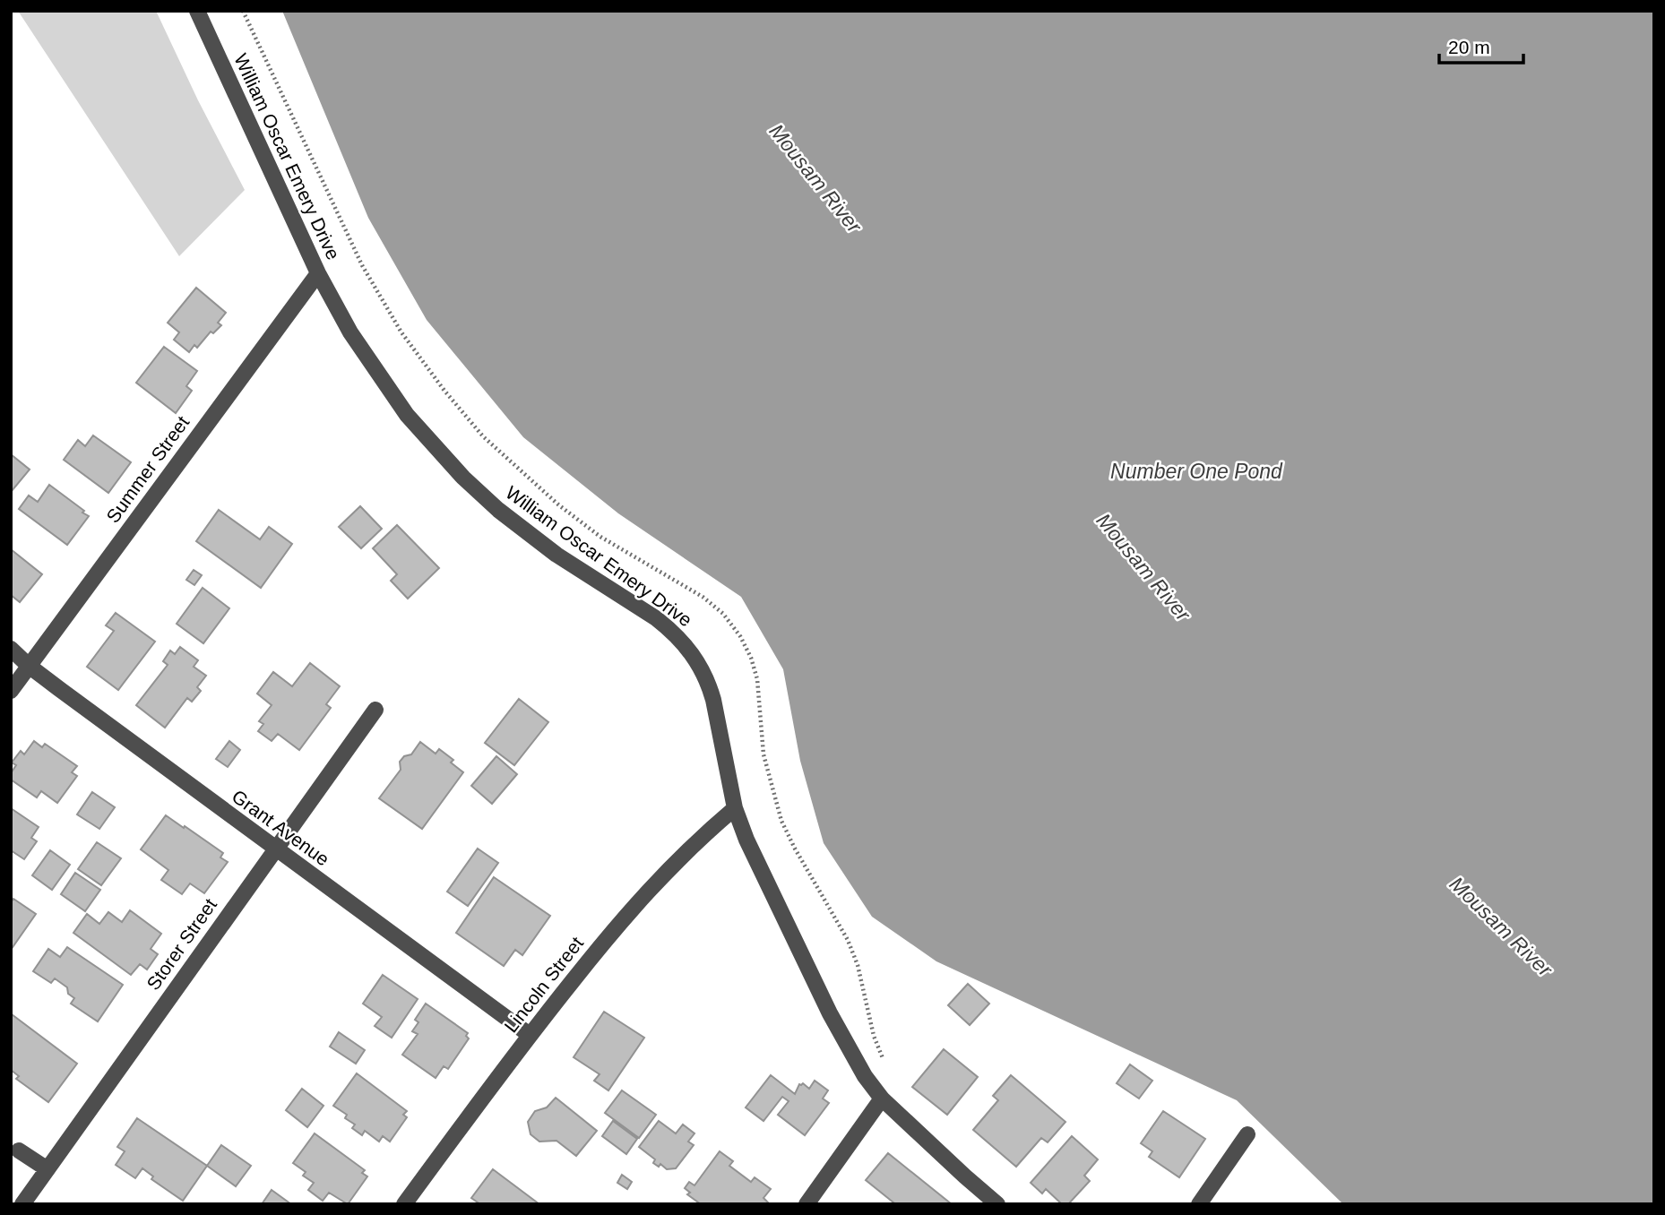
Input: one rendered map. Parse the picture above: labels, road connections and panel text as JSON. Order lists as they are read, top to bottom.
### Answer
{
  "streets": {
    "street": [
      "William Oscar Emery Drive",
      "Summer Street",
      "Grant Avenue",
      "Storer Street",
      "Lincoln Street"
    ]
  },
  "crossings": [
    ["William Oscar Emery Drive", "Summer Street"],
    ["William Oscar Emery Drive", "Lincoln Street"],
    ["Summer Street", "Grant Avenue"],
    ["Grant Avenue", "Storer Street"],
    ["Grant Avenue", "Lincoln Street"]
  ],
  "water": ["Mousam River", "Number One Pond"],
  "scale_bar": "20 m"
}
